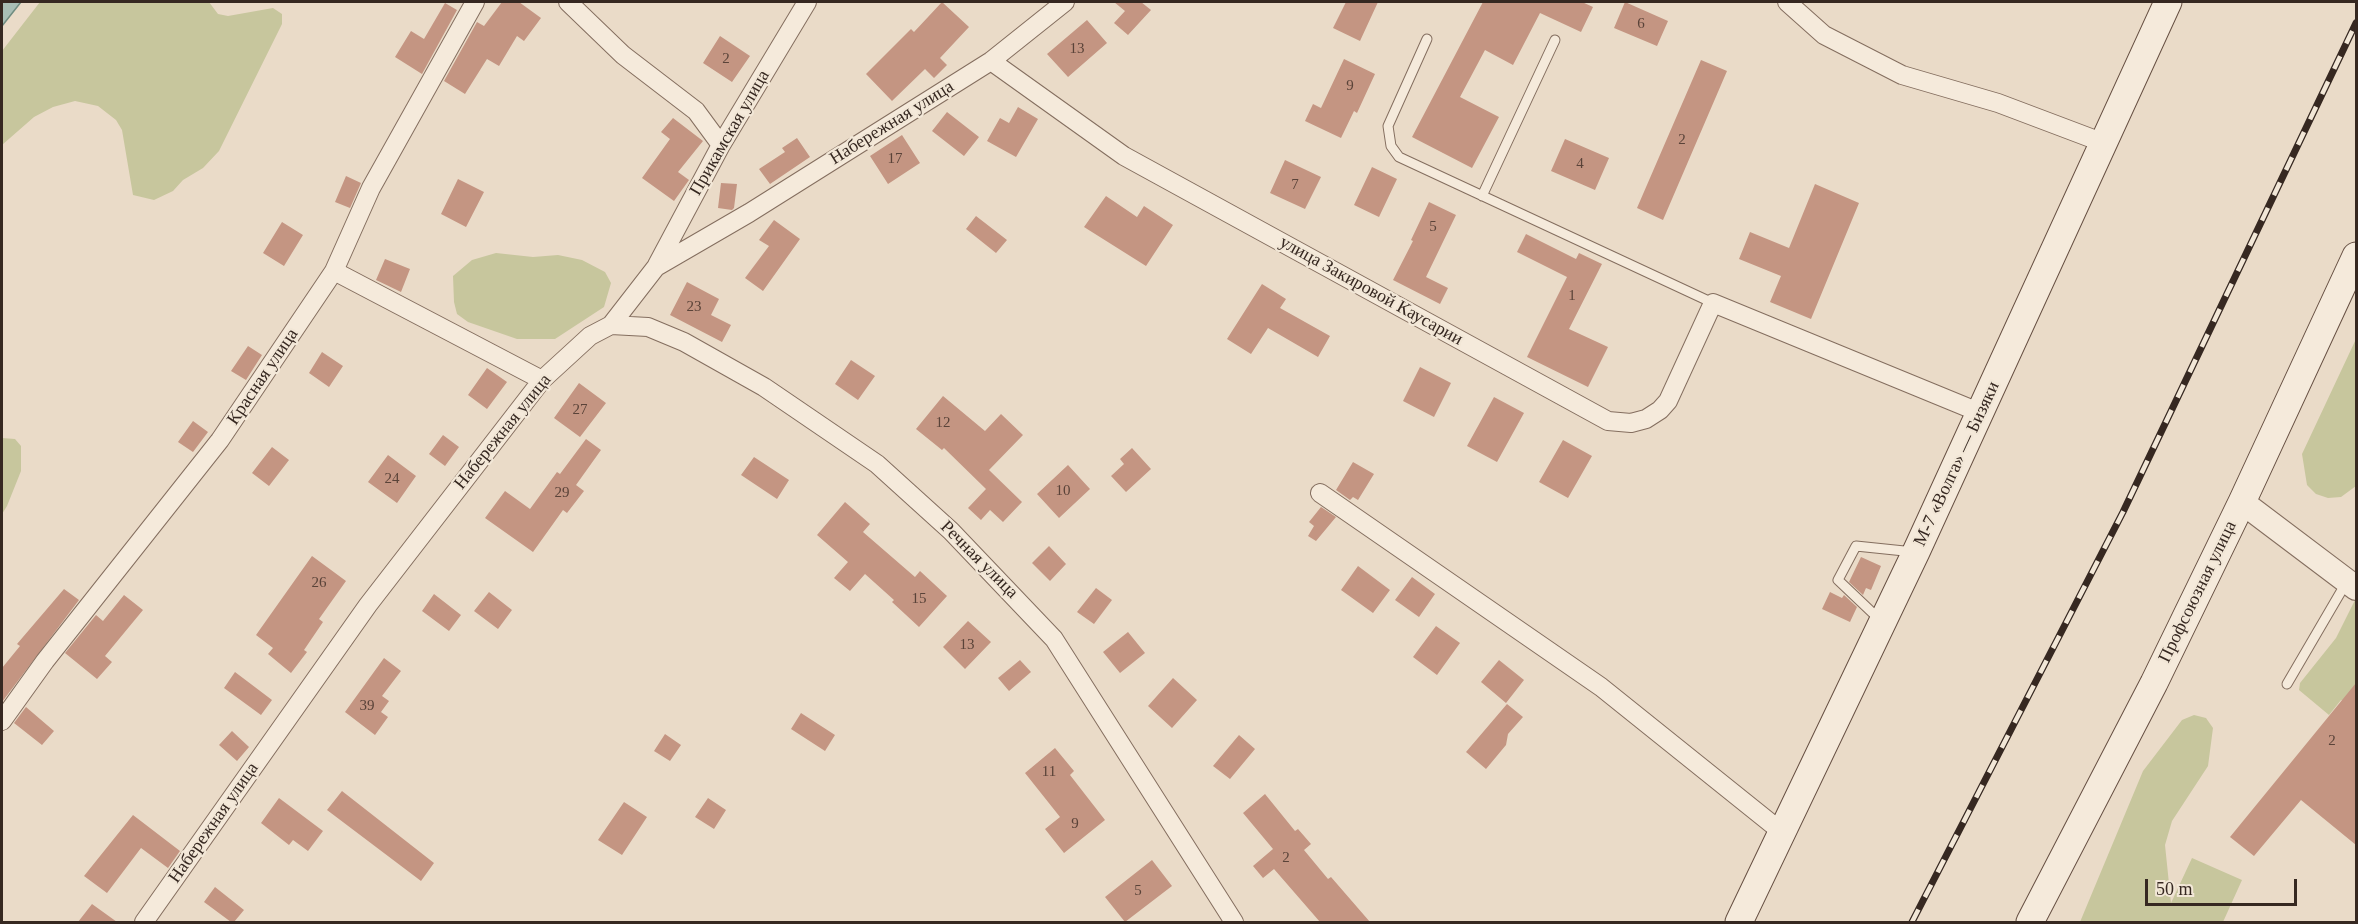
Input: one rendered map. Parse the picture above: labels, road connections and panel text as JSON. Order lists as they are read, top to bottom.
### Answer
{
  "streets": {
    "main road": ["М-7 «Волга» — Бизяки", "Профсоюзная улица"],
    "street": [
      "Набережная улица",
      "Прикамская улица",
      "улица Закировой Каусарии",
      "Красная улица",
      "Речная улица"
    ]
  },
  "crossings": [
    ["Набережная улица", "Прикамская улица"],
    ["Набережная улица", "улица Закировой Каусарии"],
    ["Набережная улица", "Речная улица"]
  ],
  "house_numbers": [
    "6",
    "13",
    "2",
    "9",
    "2",
    "17",
    "4",
    "7",
    "5",
    "1",
    "23",
    "27",
    "12",
    "24",
    "10",
    "29",
    "26",
    "15",
    "13",
    "39",
    "2",
    "11",
    "9",
    "2",
    "5"
  ],
  "scale_bar": "50 m"
}
